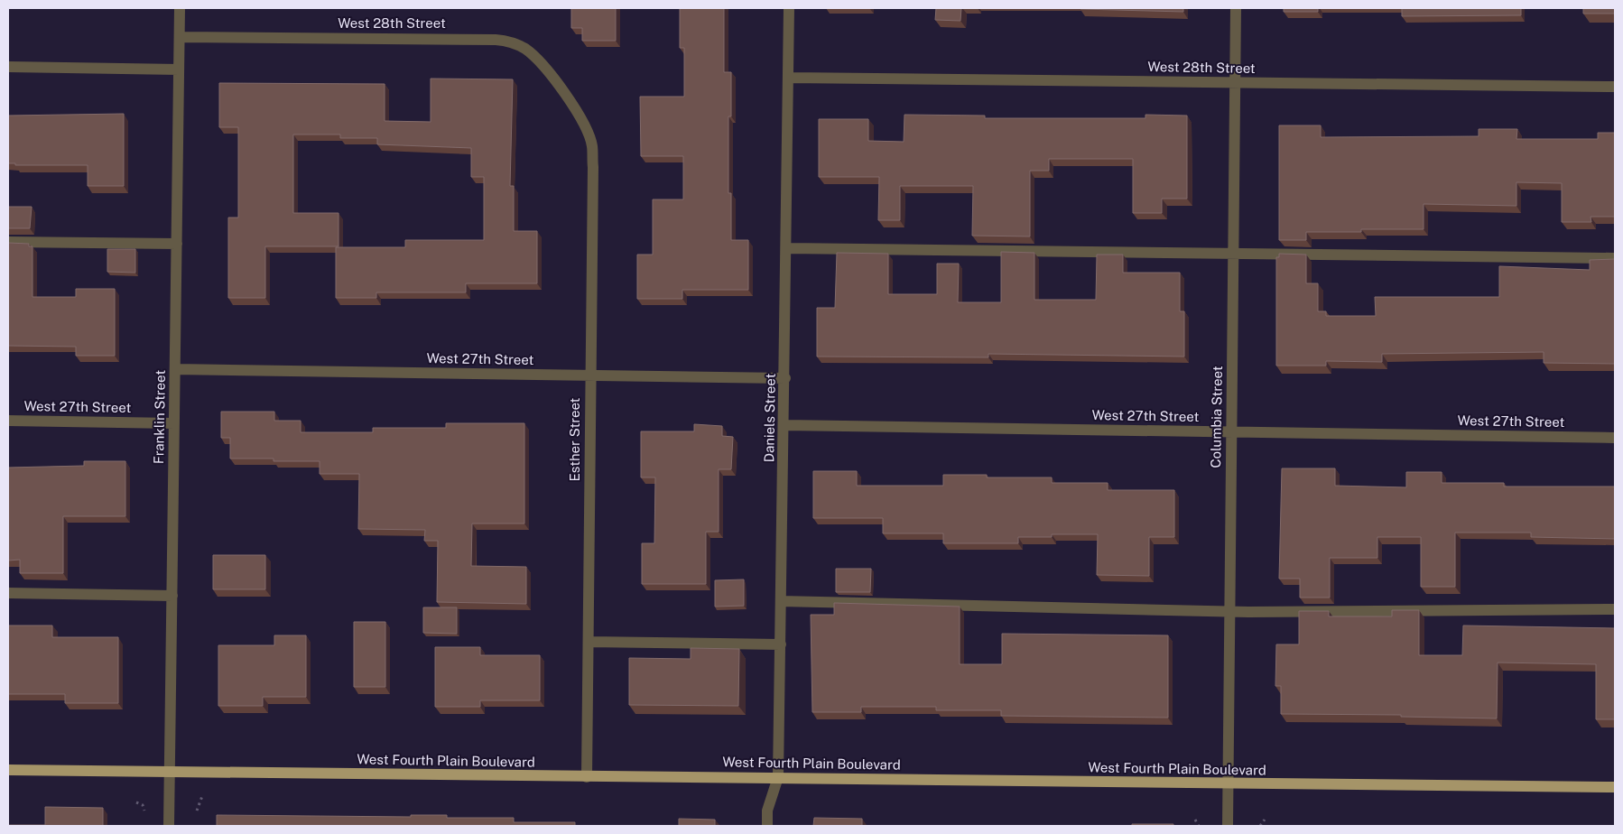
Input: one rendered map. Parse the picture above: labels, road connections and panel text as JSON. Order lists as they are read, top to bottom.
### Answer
{
  "streets": {
    "main road": ["West Fourth Plain Boulevard"],
    "street": [
      "West 28th Street",
      "West 27th Street",
      "Franklin Street",
      "Columbia Street",
      "Daniels Street",
      "Esther Street"
    ]
  },
  "crossings": [
    ["West 28th Street", "Franklin Street"],
    ["West 28th Street", "Columbia Street"],
    ["West 28th Street", "Daniels Street"],
    ["West 28th Street", "Esther Street"],
    ["West 27th Street", "Franklin Street"],
    ["West 27th Street", "Columbia Street"],
    ["West 27th Street", "Daniels Street"],
    ["West 27th Street", "Esther Street"],
    ["Franklin Street", "West Fourth Plain Boulevard"],
    ["Columbia Street", "West Fourth Plain Boulevard"],
    ["Daniels Street", "West Fourth Plain Boulevard"],
    ["Esther Street", "West Fourth Plain Boulevard"]
  ]
}
